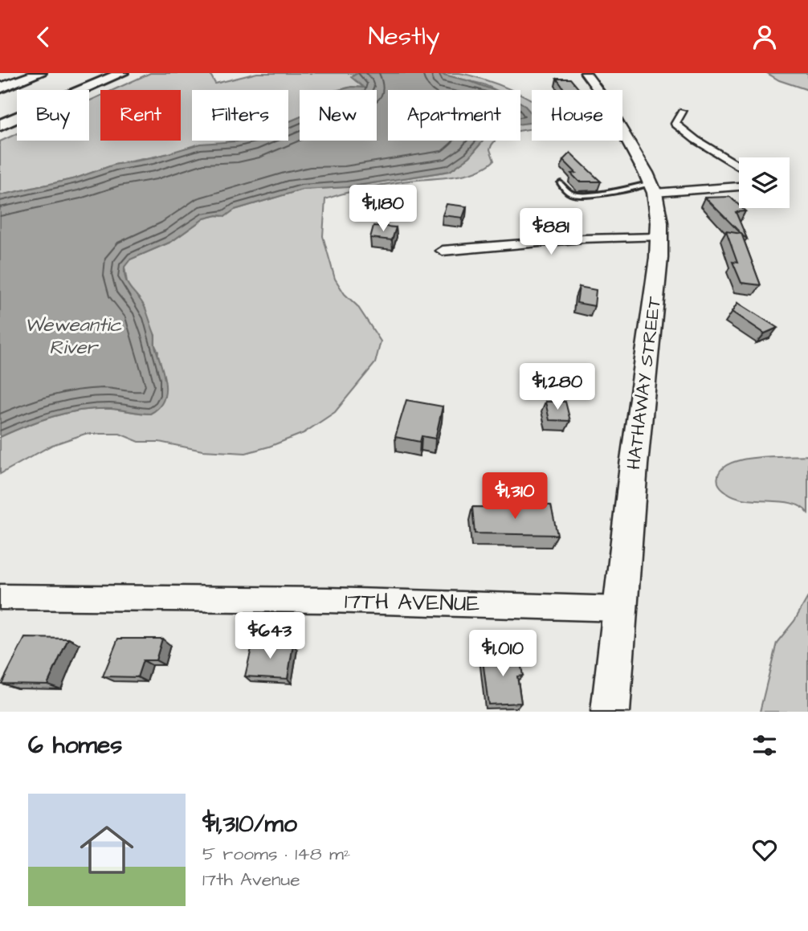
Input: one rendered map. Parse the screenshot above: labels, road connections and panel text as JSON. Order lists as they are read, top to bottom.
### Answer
{
  "streets": {
    "street": ["HATHAWAY STREET", "17TH AVENUE"]
  },
  "crossings": [
    ["HATHAWAY STREET", "17TH AVENUE"]
  ],
  "water": ["Weweantic River"],
  "page": {
    "header": "Nestly",
    "chip": [
      "Buy",
      "Rent",
      "Filters",
      "New",
      "Apartment",
      "House"
    ],
    "price": [
      "$1,180",
      "$881",
      "$1,280",
      "$1,310",
      "$643",
      "$1,010"
    ],
    "heading": "6 homes",
    "list": [
      {
        "name": "$1,310/mo",
        "note": "5 rooms · 148 m² · 17th Avenue"
      }
    ]
  }
}
